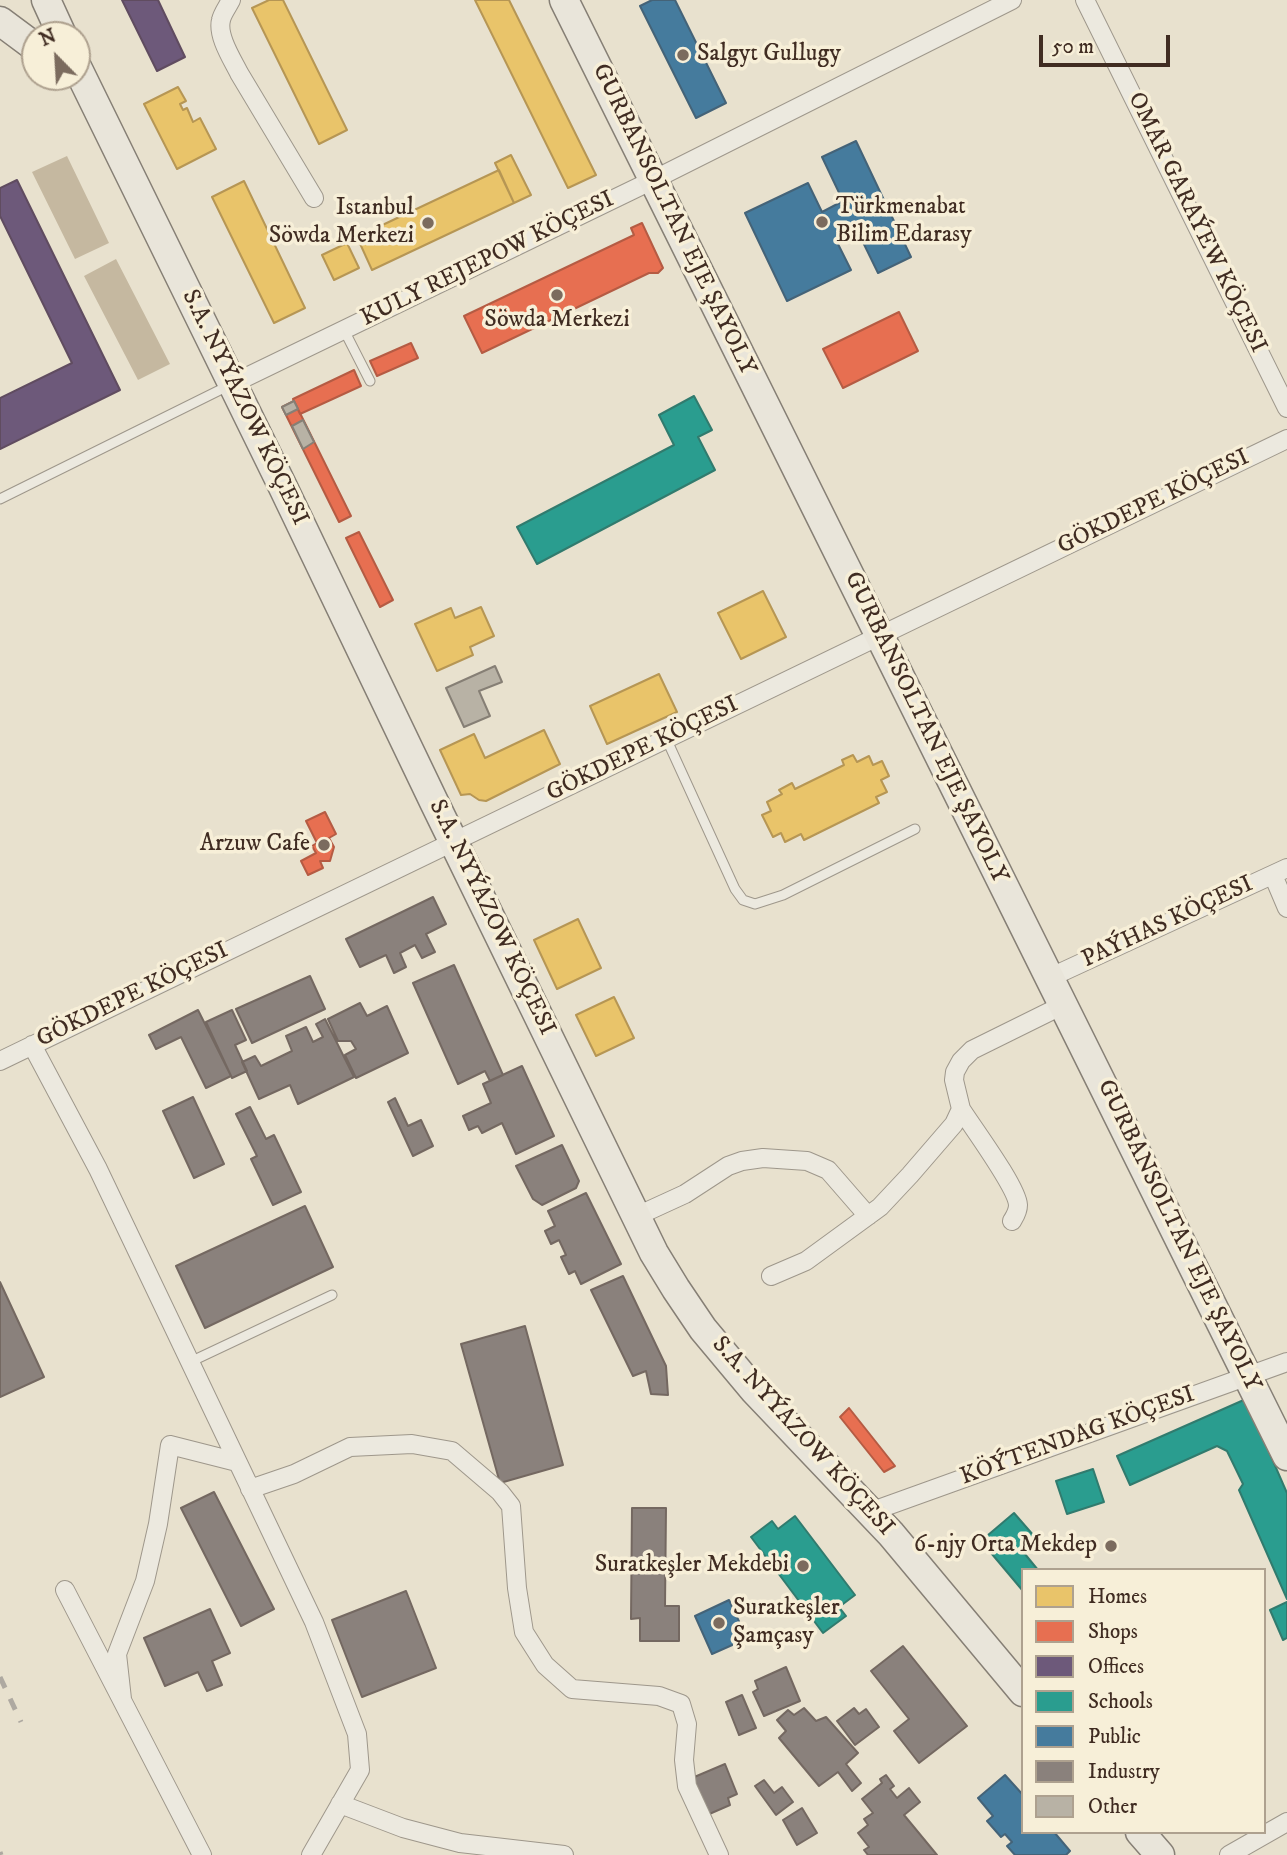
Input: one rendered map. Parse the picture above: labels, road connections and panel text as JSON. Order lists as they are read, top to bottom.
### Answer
{
  "streets": {
    "main road": ["GURBANSOLTAN EJE ŞAYOLY", "S.A. NYÝAZOW KÖÇESI"],
    "street": [
      "OMAR GARAÝEW KÖÇESI",
      "KULY REJEPOW KÖÇESI",
      "GÖKDEPE KÖÇESI",
      "PAÝHAS KÖÇESI",
      "KÖÝTENDAG KÖÇESI"
    ]
  },
  "crossings": [
    ["GURBANSOLTAN EJE ŞAYOLY", "KULY REJEPOW KÖÇESI"],
    ["GURBANSOLTAN EJE ŞAYOLY", "GÖKDEPE KÖÇESI"],
    ["GURBANSOLTAN EJE ŞAYOLY", "PAÝHAS KÖÇESI"],
    ["GURBANSOLTAN EJE ŞAYOLY", "KÖÝTENDAG KÖÇESI"],
    ["KULY REJEPOW KÖÇESI", "S.A. NYÝAZOW KÖÇESI"],
    ["S.A. NYÝAZOW KÖÇESI", "GÖKDEPE KÖÇESI"],
    ["S.A. NYÝAZOW KÖÇESI", "KÖÝTENDAG KÖÇESI"]
  ],
  "places": [
    "Salgyt Gullugy",
    "Türkmenabat Bilim Edarasy",
    "Istanbul Söwda Merkezi",
    "Söwda Merkezi",
    "Arzuw Cafe",
    "6-njy Orta Mekdep",
    "Suratkeşler Mekdebi",
    "Suratkeşler Şamçasy"
  ],
  "legend": [
    "Homes",
    "Shops",
    "Offices",
    "Schools",
    "Public",
    "Industry",
    "Other"
  ],
  "scale_bar": "50 m",
  "north": "top left"
}
